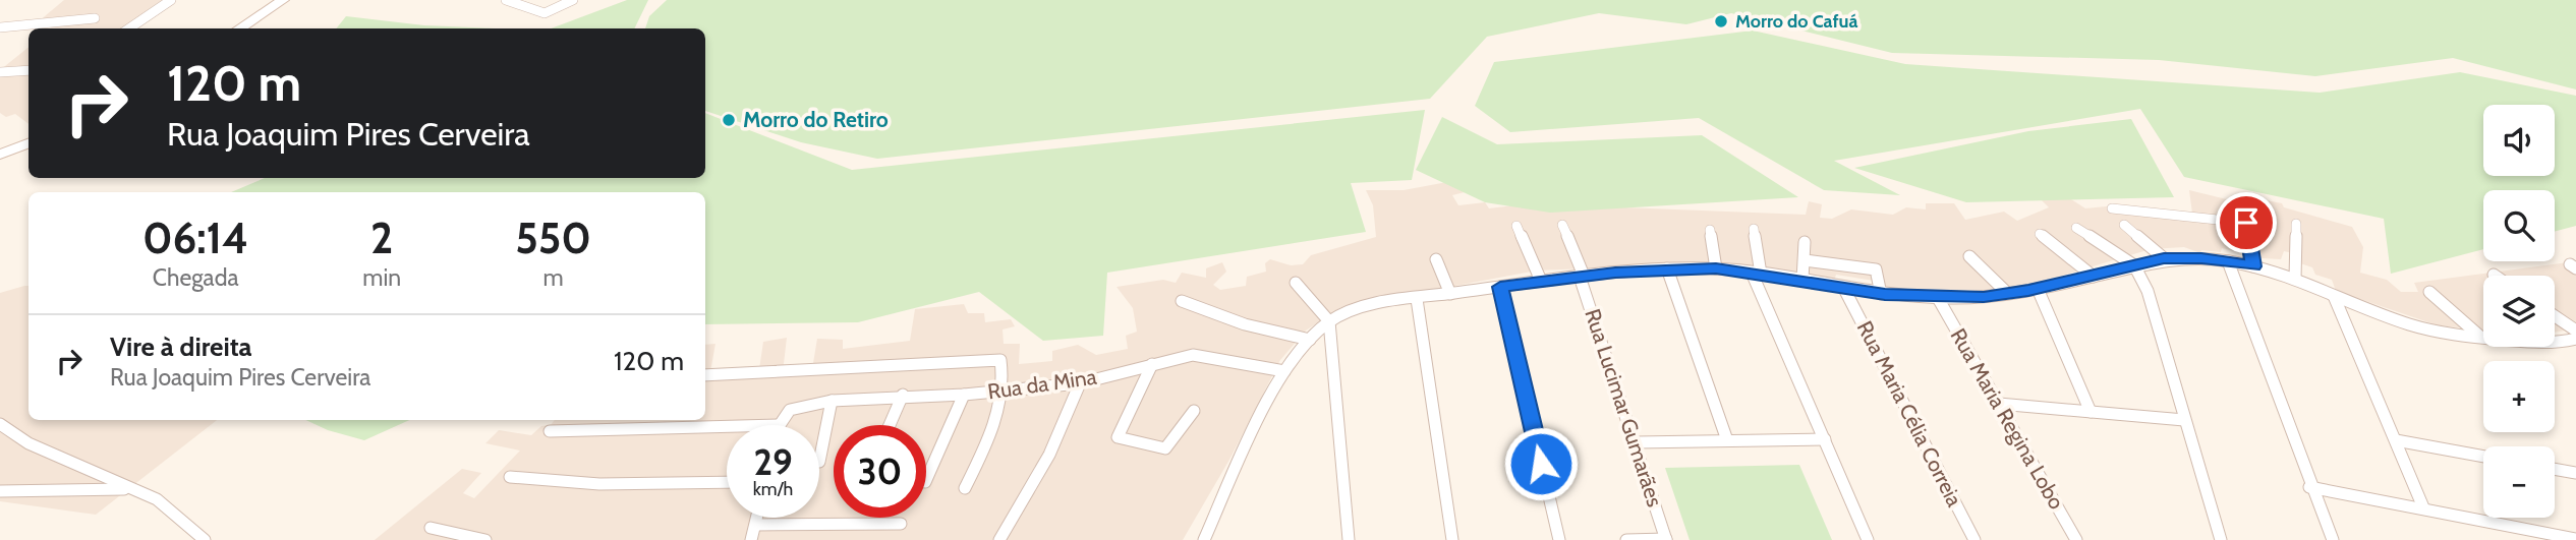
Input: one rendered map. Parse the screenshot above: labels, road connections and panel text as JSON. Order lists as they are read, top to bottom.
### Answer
{
  "streets": {
    "street": [
      "Rua da Mina",
      "Rua Lucimar Gumarães",
      "Rua Maria Célia Correia",
      "Rua Maria Regina Lobo"
    ]
  },
  "places": ["Morro do Cafuá", "Morro do Retiro"],
  "page": {
    "turn": ["120 m", "Rua Joaquim Pires Cerveira"],
    "map_buttons": ["+", "−"],
    "eta": [
      "06:14",
      "Chegada",
      "2",
      "min",
      "550",
      "m"
    ],
    "list": [
      {
        "name": "Vire à direita",
        "note": "Rua Joaquim Pires Cerveira",
        "value": "120 m"
      }
    ],
    "speed": "29 km/h",
    "limit": "30"
  }
}
